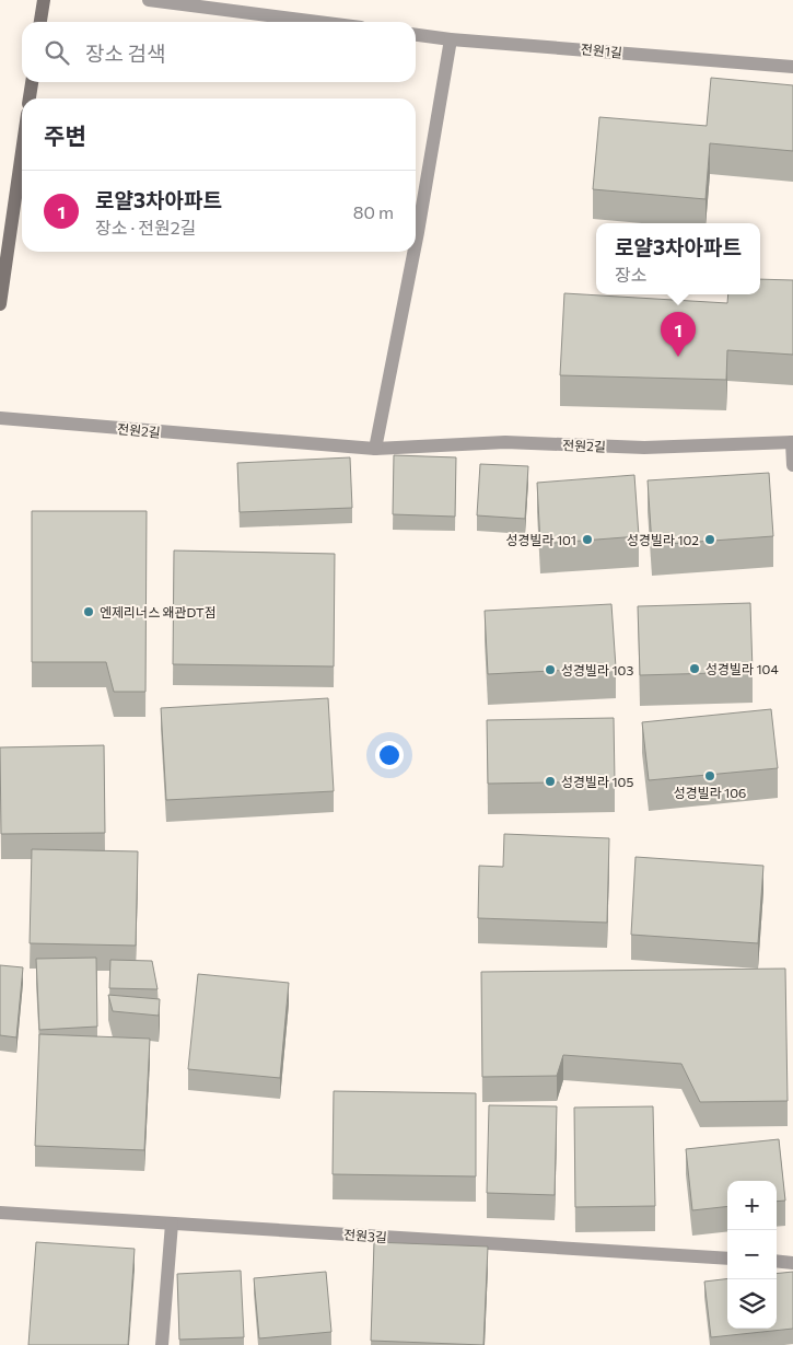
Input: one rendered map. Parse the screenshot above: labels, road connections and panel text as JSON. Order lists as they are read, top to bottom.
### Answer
{
  "streets": {
    "street": ["전원1길", "전원2길", "전원3길"]
  },
  "places": [
    "성경빌라 101",
    "성경빌라 102",
    "엔제리너스 왜관DT점",
    "성경빌라 104",
    "성경빌라 103",
    "성경빌라 106",
    "성경빌라 105"
  ],
  "page": {
    "search": "장소 검색",
    "heading": "주변",
    "list": [
      {
        "mark": "1",
        "name": "로얄3차아파트",
        "note": "장소 · 전원2길",
        "value": "80 m"
      }
    ],
    "popup": ["로얄3차아파트", "장소"],
    "pins": "1",
    "map_buttons": ["+", "−"]
  }
}
